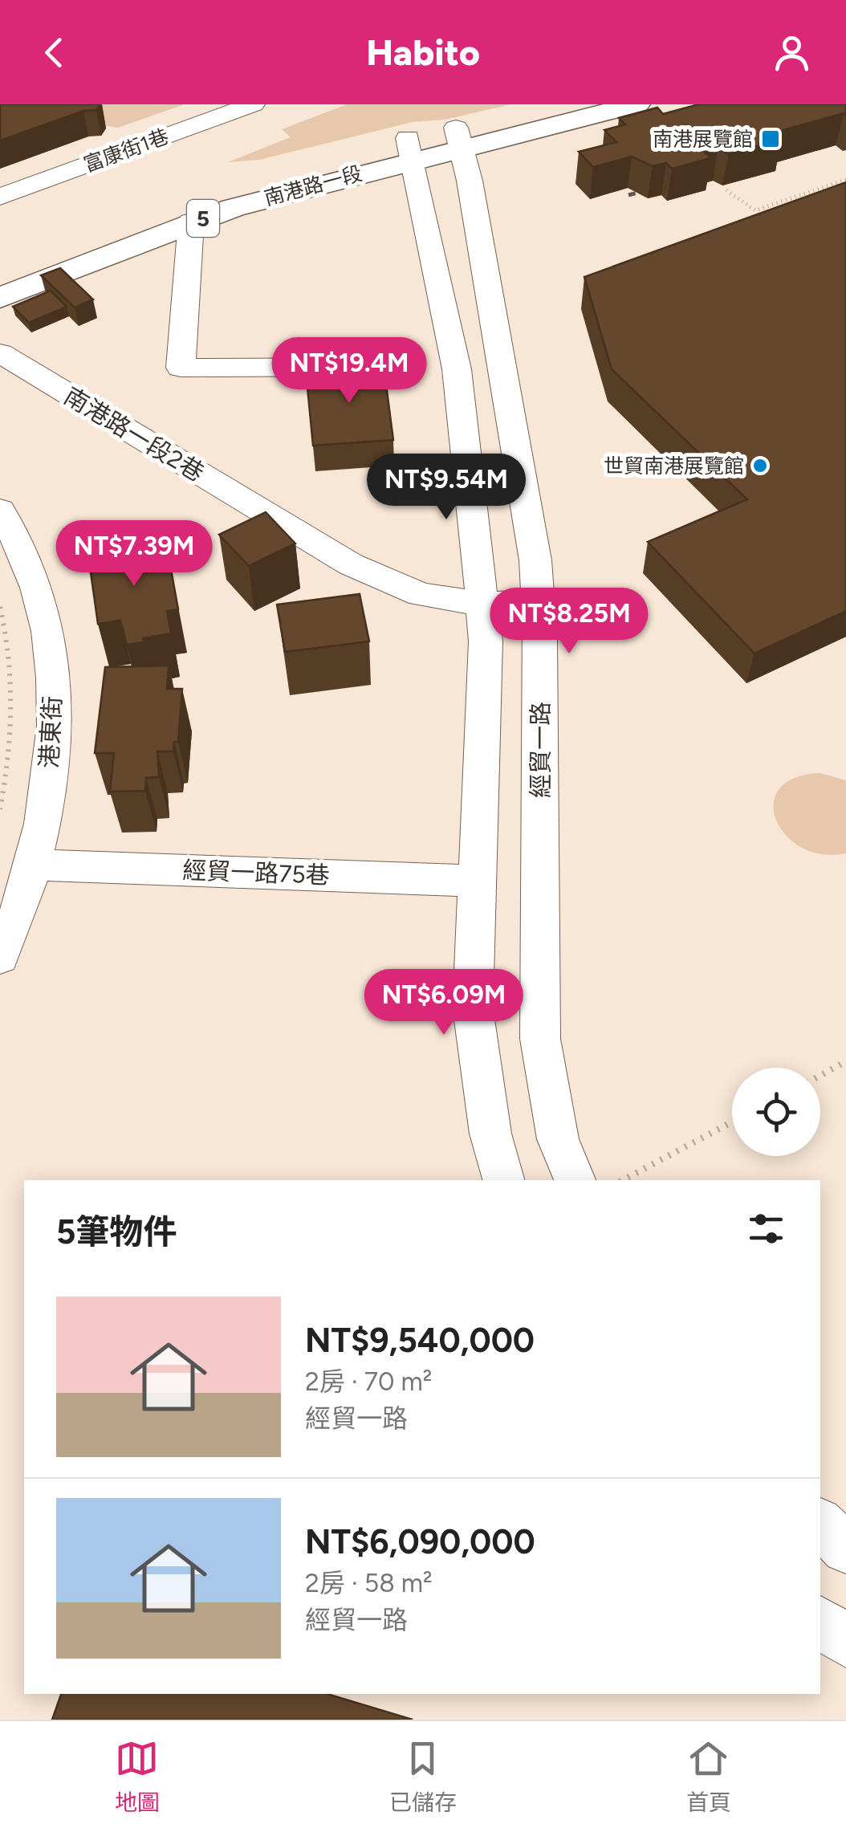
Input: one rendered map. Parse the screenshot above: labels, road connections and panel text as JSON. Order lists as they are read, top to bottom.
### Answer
{
  "streets": {
    "main road": ["南港路一段", "5"],
    "street": [
      "富康街1巷",
      "南港路一段2巷",
      "港東街",
      "經貿一路",
      "經貿一路75巷"
    ]
  },
  "crossings": [
    ["南港路一段", "經貿一路"],
    ["南港路一段2巷", "經貿一路"],
    ["港東街", "經貿一路75巷"]
  ],
  "places": {
    "transit": ["南港展覽館"],
    "other": ["世貿南港展覽館"]
  },
  "page": {
    "header": "Habito",
    "price": [
      "NT$19.4M",
      "NT$9.54M",
      "NT$7.39M",
      "NT$8.25M",
      "NT$6.09M"
    ],
    "heading": "5筆物件",
    "list": [
      {
        "name": "NT$9,540,000",
        "note": "2房 · 70 m² · 經貿一路"
      },
      {
        "name": "NT$6,090,000",
        "note": "2房 · 58 m² · 經貿一路"
      }
    ],
    "tabs": ["地圖", "已儲存", "首頁"]
  }
}
